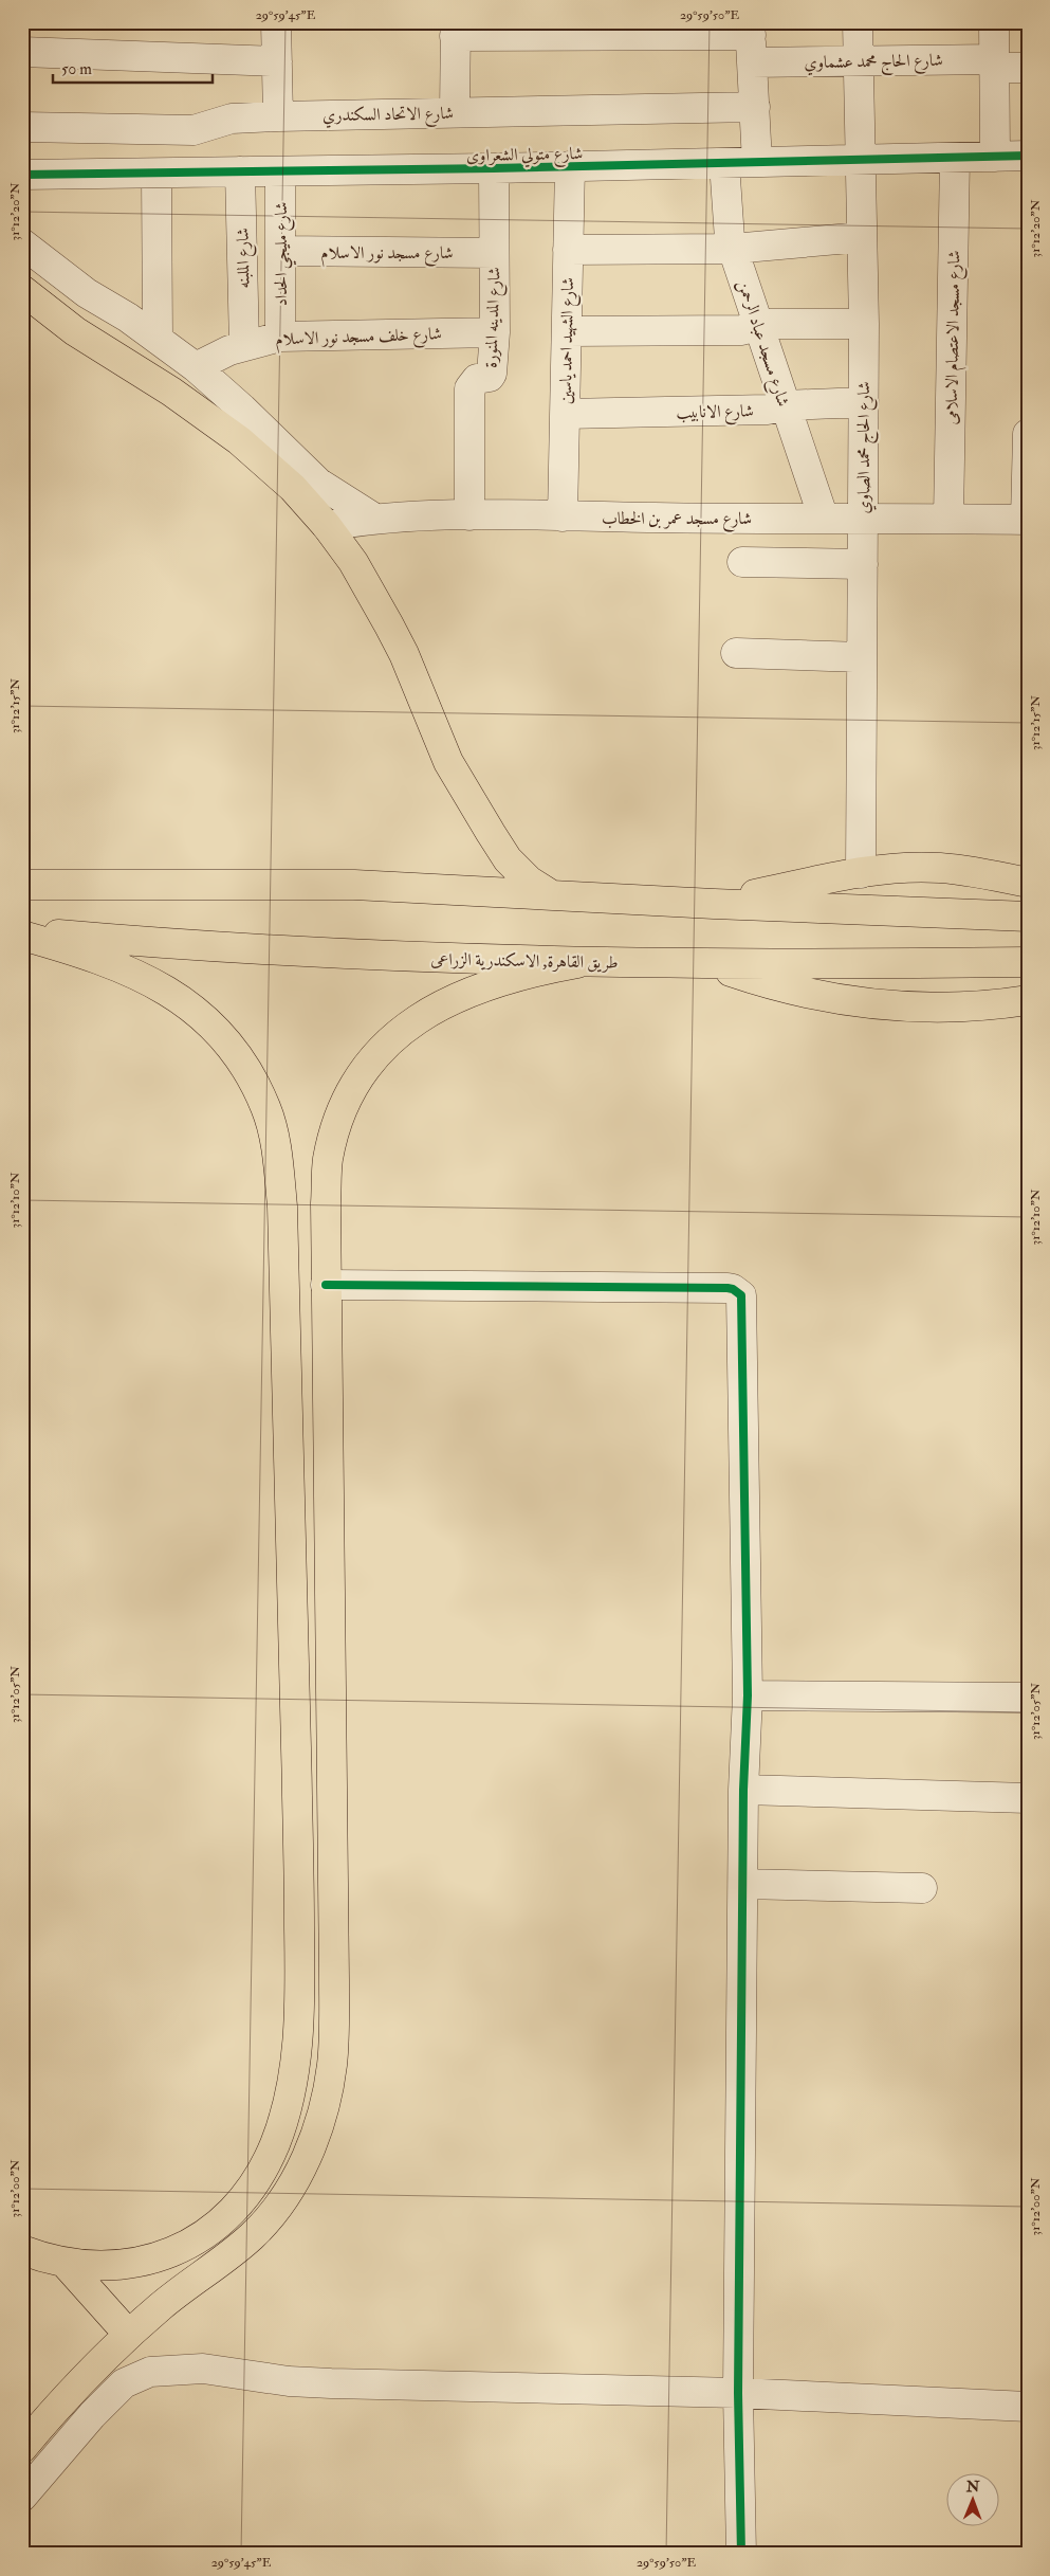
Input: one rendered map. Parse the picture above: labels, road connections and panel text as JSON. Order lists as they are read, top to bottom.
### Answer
{
  "streets": {
    "highway": ["طريق القاهرة, الاسكندرية الزراعى"],
    "street": [
      "شارع الحاج محمد عشماوي",
      "شارع الاتحاد السكندري",
      "شارع متولي الشعراوى",
      "شارع مسجد نور الاسلام",
      "شارع مليجي الحداد",
      "شارع الملبنه",
      "شارع المدينه المنورة",
      "شارع خلف مسجد نور الاسلام",
      "شارع مسجد الاعتصام الاسلامى",
      "شارع الشهيد احمد ياسين",
      "شارع مسجد عباد الرحمن",
      "شارع الانابيب",
      "شارع الحاج محمد الصاوي",
      "شارع مسجد عمر بن الخطاب"
    ]
  },
  "crossings": [
    ["شارع الحاج محمد عشماوي", "شارع الحاج محمد الصاوي"],
    ["شارع متولي الشعراوى", "شارع مليجي الحداد"],
    ["شارع متولي الشعراوى", "شارع الملبنه"],
    ["شارع متولي الشعراوى", "شارع المدينه المنورة"],
    ["شارع متولي الشعراوى", "شارع مسجد الاعتصام الاسلامى"],
    ["شارع متولي الشعراوى", "شارع الشهيد احمد ياسين"],
    ["شارع متولي الشعراوى", "شارع مسجد عباد الرحمن"],
    ["شارع متولي الشعراوى", "شارع الحاج محمد الصاوي"],
    ["شارع مسجد نور الاسلام", "شارع مليجي الحداد"],
    ["شارع مسجد نور الاسلام", "شارع المدينه المنورة"],
    ["شارع مليجي الحداد", "شارع خلف مسجد نور الاسلام"],
    ["شارع الملبنه", "شارع خلف مسجد نور الاسلام"],
    ["شارع المدينه المنورة", "شارع خلف مسجد نور الاسلام"],
    ["شارع المدينه المنورة", "شارع مسجد عمر بن الخطاب"],
    ["شارع مسجد الاعتصام الاسلامى", "شارع مسجد عمر بن الخطاب"],
    ["شارع الشهيد احمد ياسين", "شارع الانابيب"],
    ["شارع الشهيد احمد ياسين", "شارع مسجد عمر بن الخطاب"],
    ["شارع مسجد عباد الرحمن", "شارع الانابيب"],
    ["شارع مسجد عباد الرحمن", "شارع مسجد عمر بن الخطاب"],
    ["شارع الانابيب", "شارع الحاج محمد الصاوي"],
    ["شارع الحاج محمد الصاوي", "شارع مسجد عمر بن الخطاب"]
  ],
  "scale_bar": "50 m",
  "north": "top",
  "coordinates": [
    "29°59'45\"E",
    "29°59'50\"E",
    "31°12'20\"N",
    "31°12'15\"N",
    "31°12'10\"N",
    "31°12'05\"N",
    "31°12'00\"N"
  ]
}
